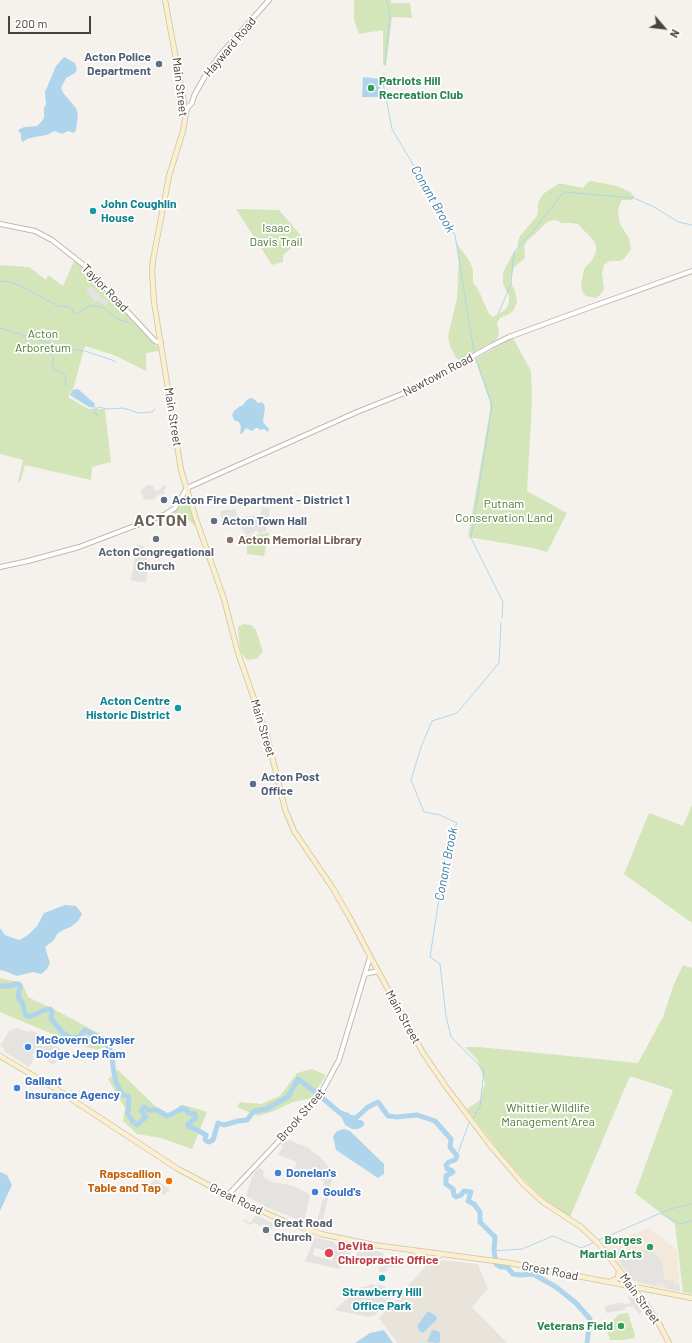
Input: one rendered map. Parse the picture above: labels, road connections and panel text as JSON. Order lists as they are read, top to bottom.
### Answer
{
  "streets": {
    "main road": ["Main Street", "Great Road"],
    "street": [
      "Hayward Road",
      "Taylor Road",
      "Newtown Road",
      "Brook Street"
    ]
  },
  "crossings": [
    ["Hayward Road", "Main Street"],
    ["Main Street", "Taylor Road"],
    ["Main Street", "Newtown Road"],
    ["Main Street", "Brook Street"],
    ["Main Street", "Great Road"],
    ["Brook Street", "Great Road"]
  ],
  "districts": ["ACTON"],
  "water": ["Conant Brook"],
  "parks": [
    "Isaac Davis Trail",
    "Acton Arboretum",
    "Putnam Conservation Land",
    "Whittier Wildlife Management Area"
  ],
  "places": [
    "Acton Police Department",
    "Patriots Hill Recreation Club",
    "John Coughlin House",
    "Acton Fire Department - District 1",
    "Acton Town Hall",
    "Acton Congregational Church",
    "Acton Memorial Library",
    "Acton Centre Historic District",
    "Acton Post Office",
    "McGovern Chrysler Dodge Jeep Ram",
    "Gallant Insurance Agency",
    "Donelan's",
    "Rapscallion Table and Tap",
    "Gould's",
    "Great Road Church",
    "Borges Martial Arts",
    "DeVita Chiropractic Office",
    "Strawberry Hill Office Park",
    "Veterans Field"
  ],
  "scale_bar": "200 m",
  "north": "bottom right"
}
